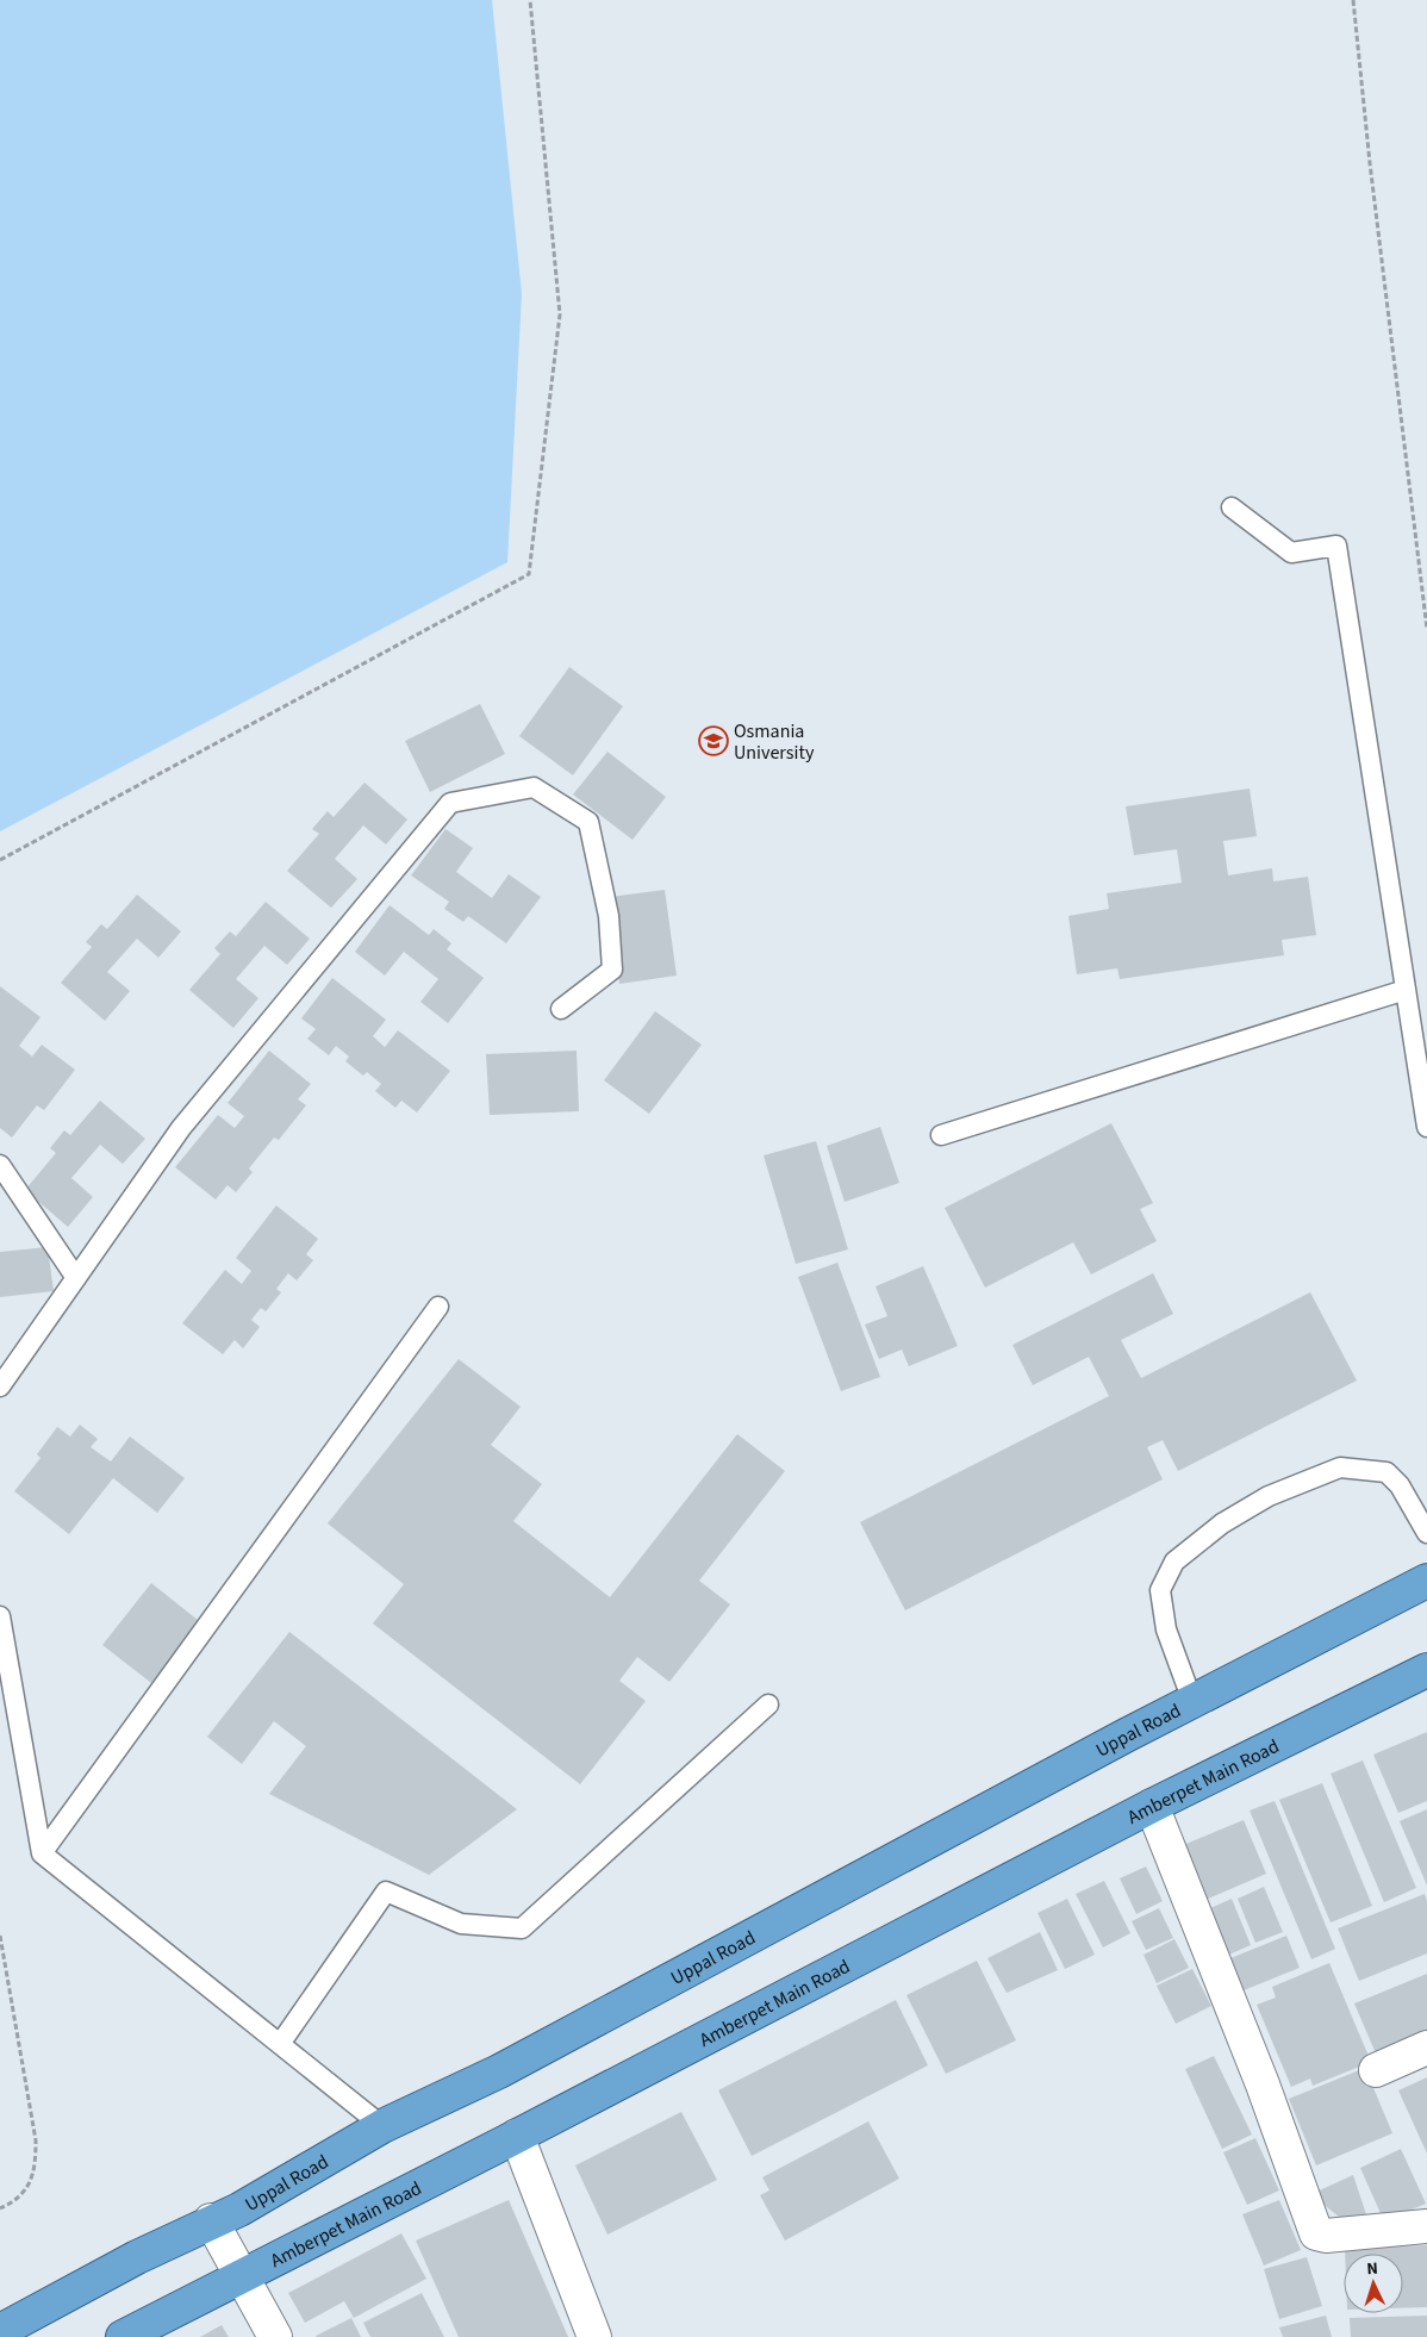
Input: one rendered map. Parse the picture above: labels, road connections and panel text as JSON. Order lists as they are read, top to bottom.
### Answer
{
  "streets": {
    "highway": ["Uppal Road", "Amberpet Main Road"]
  },
  "places": {
    "school or university": ["Osmania University"]
  },
  "north": "top"
}
